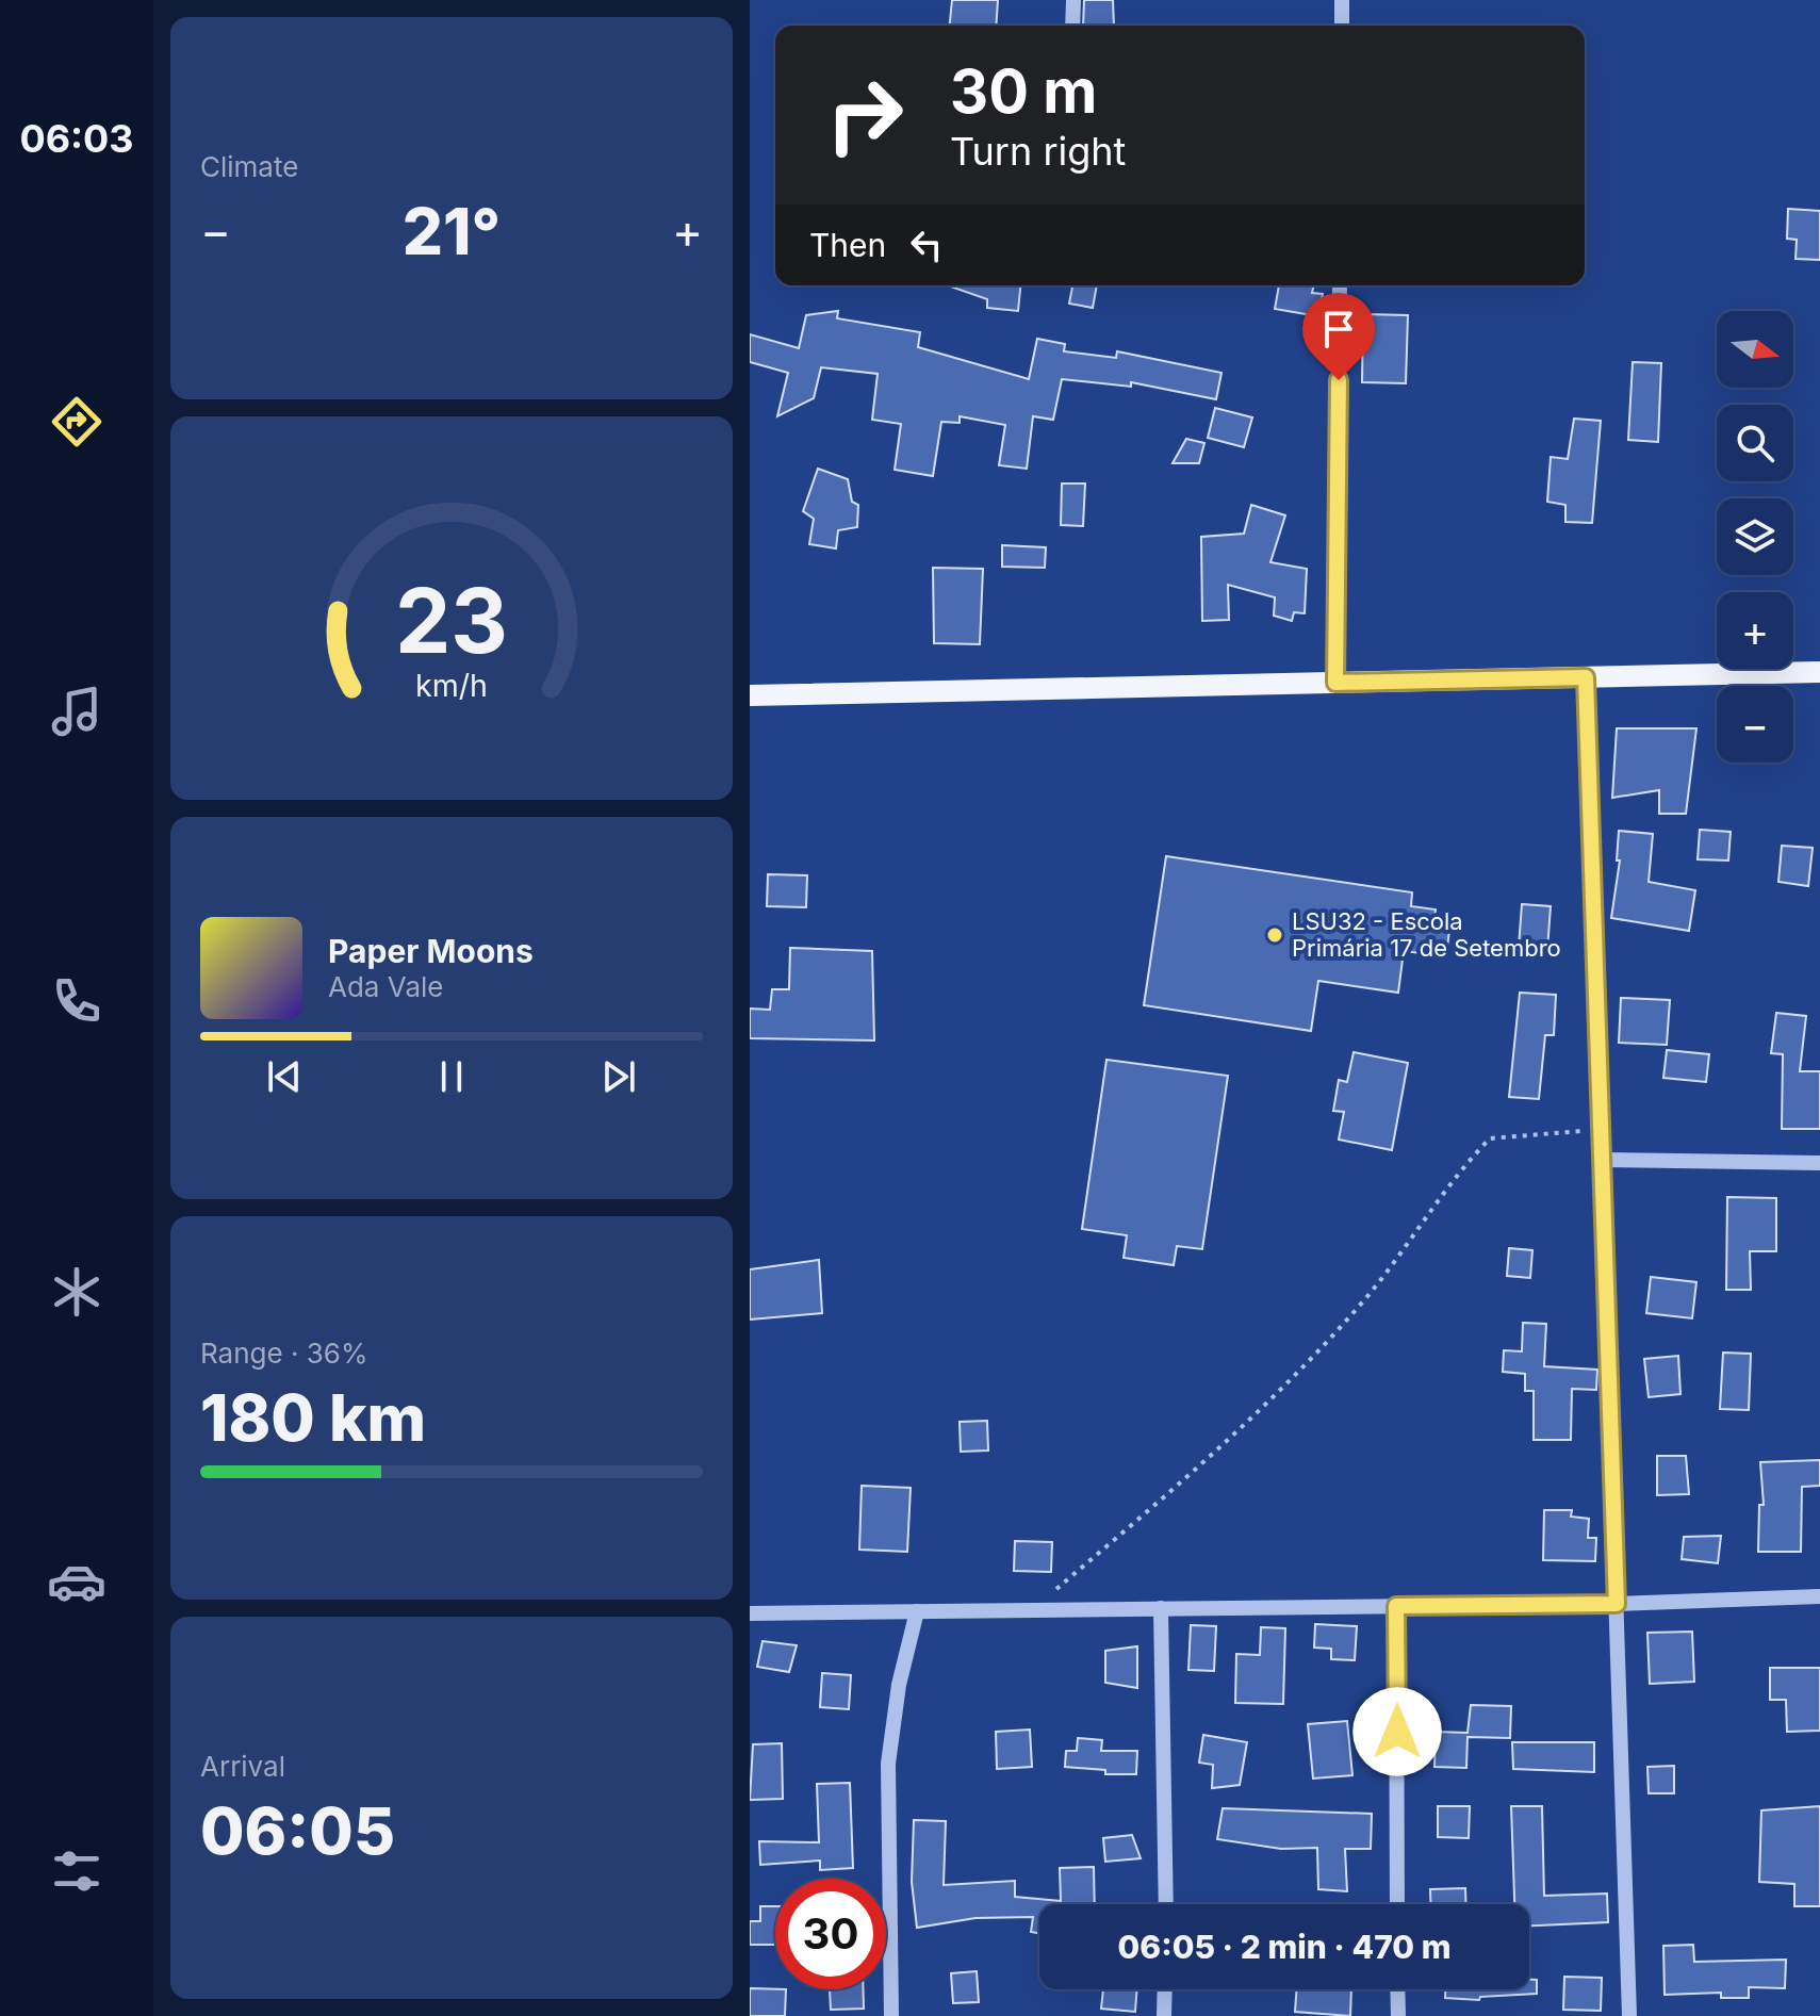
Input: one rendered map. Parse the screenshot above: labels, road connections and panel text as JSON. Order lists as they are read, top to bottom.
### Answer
{
  "places": ["LSU32 - Escola Primária 17 de Setembro"],
  "north": "right",
  "page": {
    "tabs": "06:03",
    "tile": [
      "Climate",
      ["Range · 36%", "180 km"],
      ["Arrival", "06:05"]
    ],
    "turn": ["30 m", "Turn right"],
    "heat": ["−", "21°", "+"],
    "then": "Then",
    "map_buttons": ["+", "−"],
    "song": ["Paper Moons", "Ada Vale"],
    "limit": "30",
    "trip": "06:05 · 2 min · 470 m",
    "gauge": ["23", "km/h"]
  }
}
